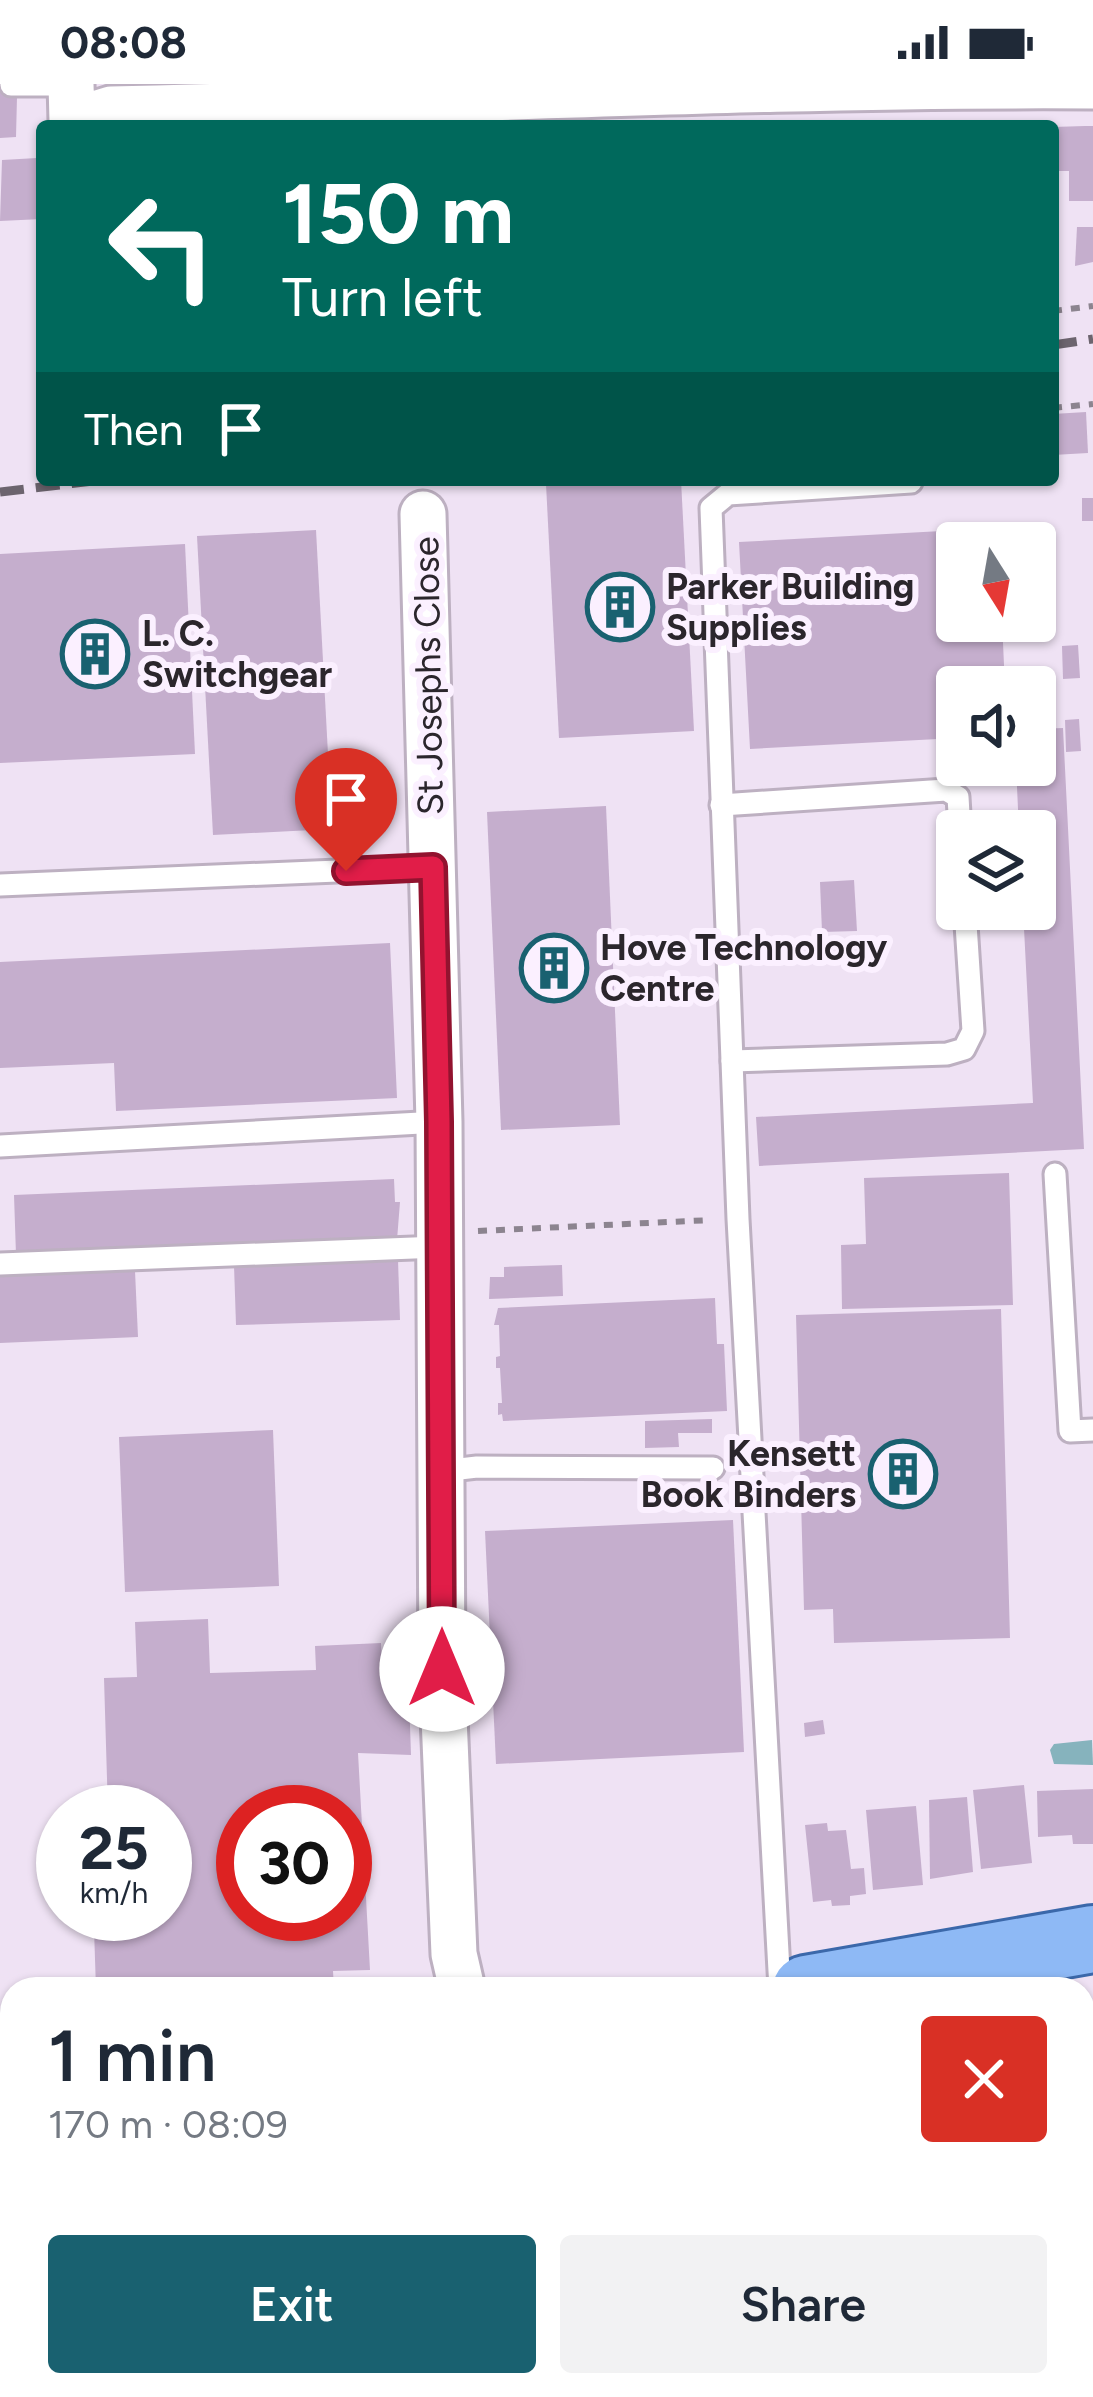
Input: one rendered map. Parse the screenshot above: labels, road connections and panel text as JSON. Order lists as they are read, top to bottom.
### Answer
{
  "streets": {
    "street": ["St Josephs Close"]
  },
  "places": {
    "building": [
      "Parker Building Supplies",
      "L. C. Switchgear",
      "Hove Technology Centre",
      "Kensett Book Binders"
    ]
  },
  "north": "bottom",
  "page": {
    "status": "08:08",
    "turn": ["150 m", "Turn left"],
    "then": "Then",
    "speed": "25 km/h",
    "limit": "30",
    "heading": ["1 min", "170 m · 08:09"],
    "buttons": ["Exit", "Share"]
  }
}
